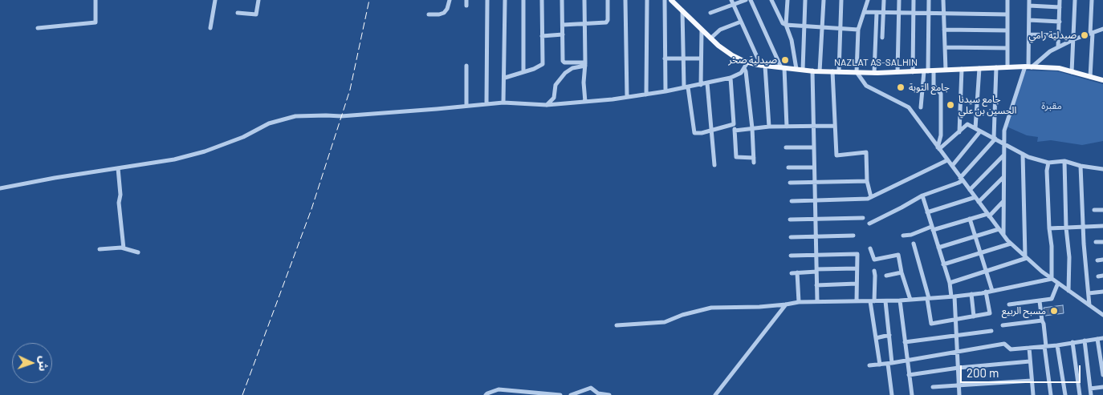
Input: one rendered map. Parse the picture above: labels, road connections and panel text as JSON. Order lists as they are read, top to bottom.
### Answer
{
  "streets": {
    "main road": ["NAZLAT AS-SALHIN"]
  },
  "parks": ["مقبرة"],
  "places": [
    "صيدلية رامي",
    "صيدلية صخر",
    "جامع التوبة",
    "جامع سيدنا الحسين بن علي",
    "مسبح الربيع"
  ],
  "scale_bar": "200 m",
  "north": "right"
}
